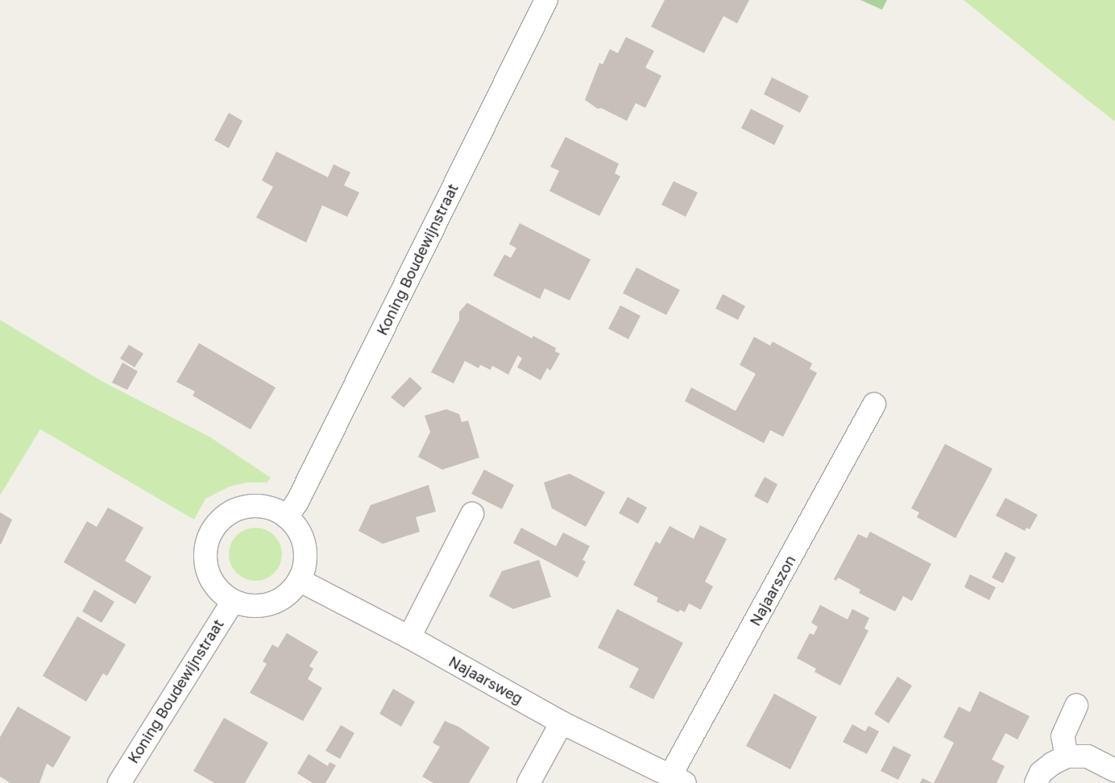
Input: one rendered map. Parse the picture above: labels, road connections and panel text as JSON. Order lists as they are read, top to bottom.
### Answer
{
  "streets": {
    "street": ["Koning Boudewijnstraat", "Najaarszon", "Najaarsweg"]
  },
  "crossings": [
    ["Koning Boudewijnstraat", "Najaarsweg"],
    ["Najaarszon", "Najaarsweg"]
  ]
}
